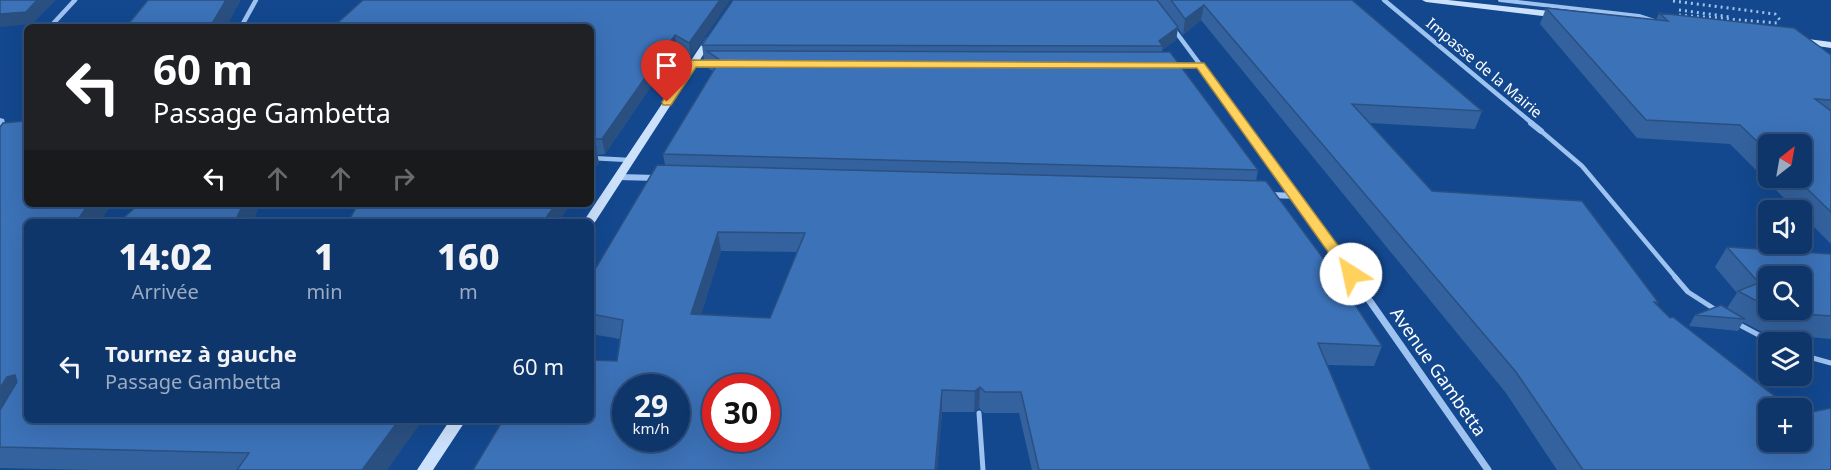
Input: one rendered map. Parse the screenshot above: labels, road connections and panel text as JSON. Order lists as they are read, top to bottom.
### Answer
{
  "streets": {
    "street": ["Impasse de la Mairie", "Avenue Gambetta"]
  },
  "north": "top right",
  "page": {
    "turn": ["60 m", "Passage Gambetta"],
    "map_buttons": "+",
    "eta": [
      "14:02",
      "Arrivée",
      "1",
      "min",
      "160",
      "m"
    ],
    "list": [
      {
        "name": "Tournez à gauche",
        "note": "Passage Gambetta",
        "value": "60 m"
      }
    ],
    "speed": "29 km/h",
    "limit": "30"
  }
}
